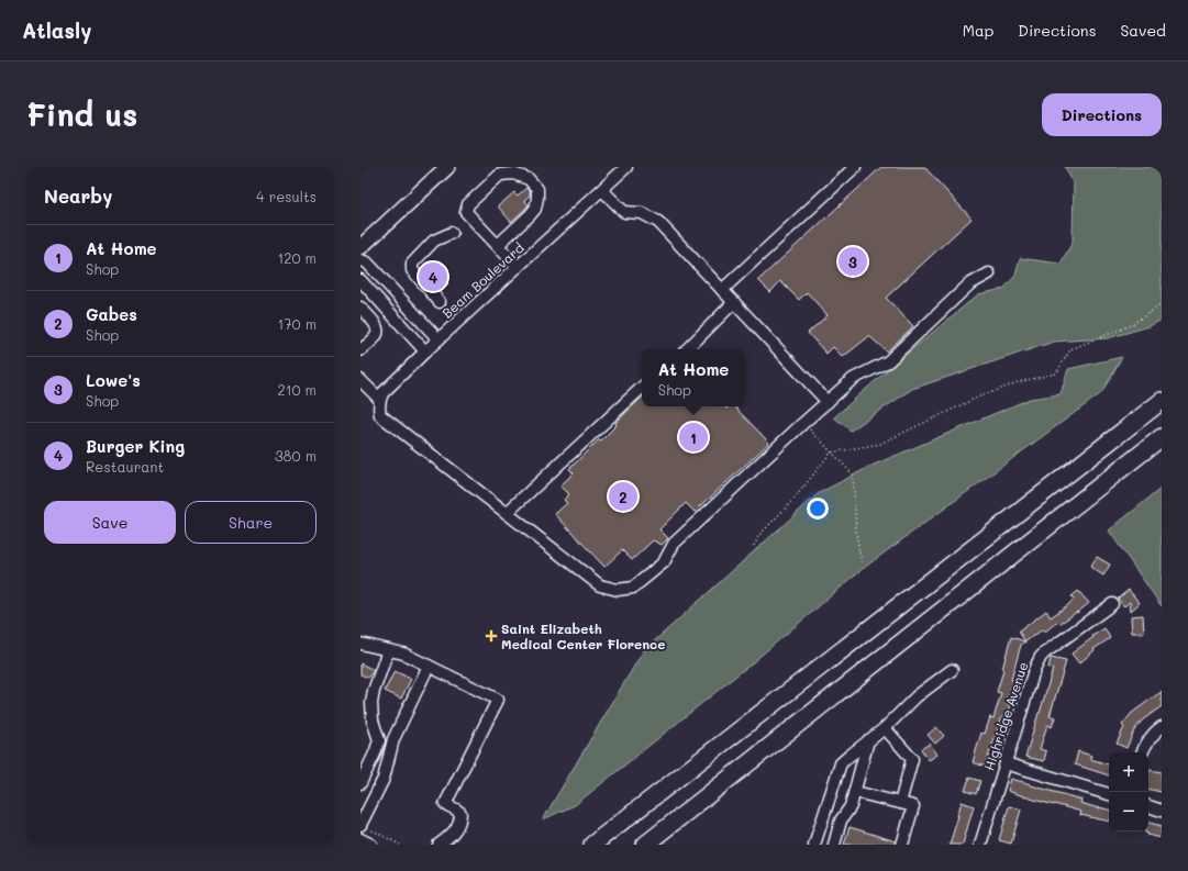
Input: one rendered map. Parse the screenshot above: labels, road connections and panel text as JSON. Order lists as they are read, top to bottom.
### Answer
{
  "streets": {
    "street": ["Beam Boulevard", "Highridge Avenue"]
  },
  "places": {
    "health": ["Saint Elizabeth Medical Center Florence"]
  },
  "page": {
    "header": "Atlasly",
    "nav": ["Map", "Directions", "Saved"],
    "buttons": [
      "Directions",
      ["Save", "Share"]
    ],
    "title": "Find us",
    "heading": ["Nearby", "4 results"],
    "list": [
      {
        "mark": "1",
        "name": "At Home",
        "note": "Shop",
        "value": "120 m"
      },
      {
        "mark": "2",
        "name": "Gabes",
        "note": "Shop",
        "value": "170 m"
      },
      {
        "mark": "3",
        "name": "Lowe's",
        "note": "Shop",
        "value": "210 m"
      },
      {
        "mark": "4",
        "name": "Burger King",
        "note": "Restaurant",
        "value": "380 m"
      }
    ],
    "pins": [
      "3",
      "4",
      "1",
      "2"
    ],
    "popup": ["At Home", "Shop"],
    "map_buttons": ["+", "−"]
  }
}
